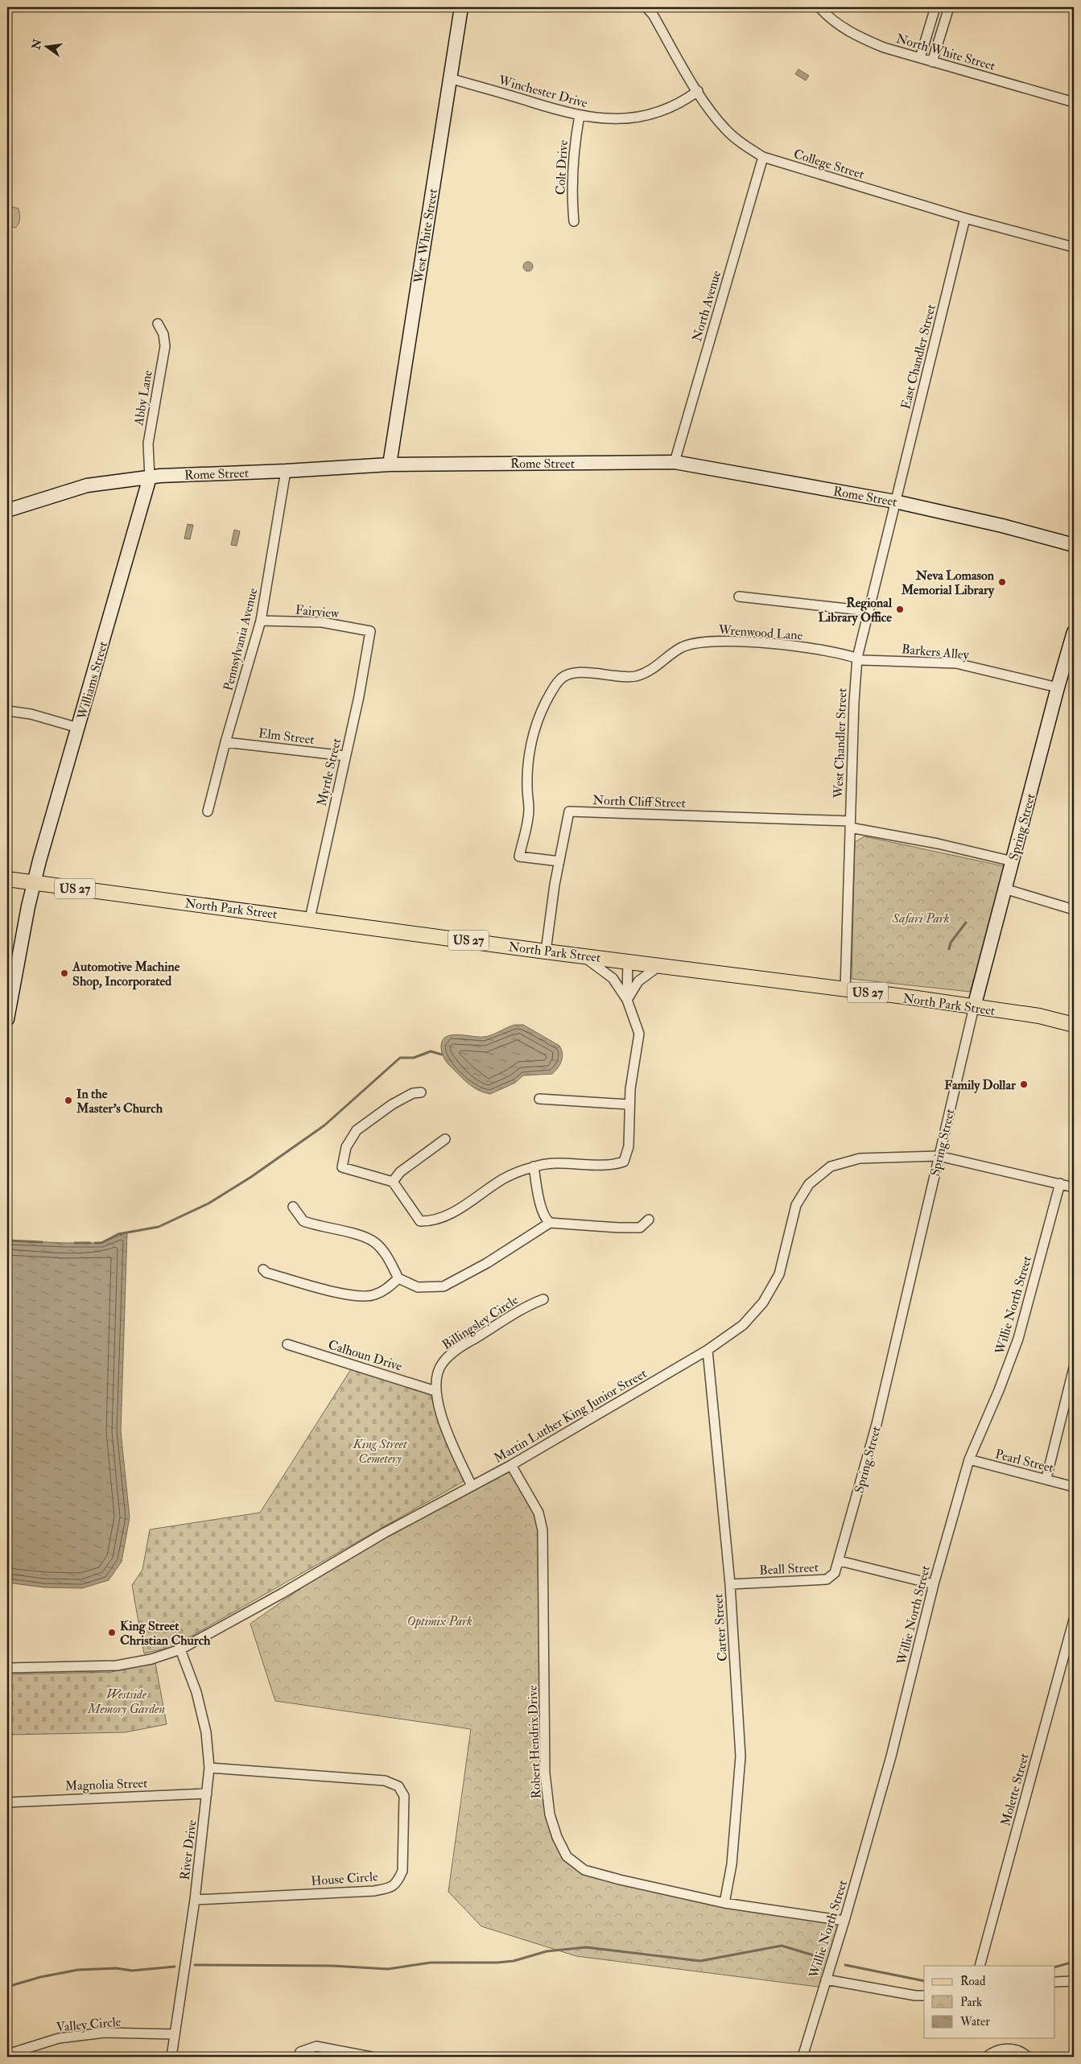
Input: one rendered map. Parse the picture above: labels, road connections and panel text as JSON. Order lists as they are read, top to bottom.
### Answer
{
  "streets": {
    "main road": ["US 27", "North Park Street"],
    "street": [
      "North White Street",
      "Winchester Drive",
      "College Street",
      "Colt Drive",
      "West White Street",
      "North Avenue",
      "East Chandler Street",
      "Abby Lane",
      "Rome Street",
      "Fairview",
      "Wrenwood Lane",
      "Pennsylvania Avenue",
      "Barkers Alley",
      "Williams Street",
      "Elm Street",
      "West Chandler Street",
      "Myrtle Street",
      "North Cliff Street",
      "Spring Street",
      "Willie North Street",
      "Billingsley Circle",
      "Calhoun Drive",
      "Martin Luther King Junior Street",
      "Pearl Street",
      "Beall Street",
      "Carter Street",
      "Robert Hendrix Drive",
      "Magnolia Street",
      "Molette Street",
      "River Drive",
      "House Circle",
      "Valley Circle"
    ]
  },
  "crossings": [
    ["Winchester Drive", "College Street"],
    ["Winchester Drive", "Colt Drive"],
    ["Winchester Drive", "West White Street"],
    ["College Street", "North Avenue"],
    ["College Street", "East Chandler Street"],
    ["West White Street", "Rome Street"],
    ["North Avenue", "Rome Street"],
    ["East Chandler Street", "Rome Street"],
    ["East Chandler Street", "West Chandler Street"],
    ["Abby Lane", "Rome Street"],
    ["Abby Lane", "Williams Street"],
    ["Rome Street", "Pennsylvania Avenue"],
    ["Rome Street", "Williams Street"],
    ["Rome Street", "West Chandler Street"],
    ["Fairview", "Pennsylvania Avenue"],
    ["Fairview", "Myrtle Street"],
    ["Wrenwood Lane", "Barkers Alley"],
    ["Wrenwood Lane", "West Chandler Street"],
    ["Wrenwood Lane", "North Cliff Street"],
    ["Pennsylvania Avenue", "Elm Street"],
    ["Barkers Alley", "West Chandler Street"],
    ["Barkers Alley", "Spring Street"],
    ["Williams Street", "US 27"],
    ["Williams Street", "North Park Street"],
    ["Elm Street", "Myrtle Street"],
    ["West Chandler Street", "North Cliff Street"],
    ["West Chandler Street", "North Park Street"],
    ["Myrtle Street", "North Park Street"],
    ["North Cliff Street", "Spring Street"],
    ["North Cliff Street", "North Park Street"],
    ["Spring Street", "North Park Street"],
    ["Spring Street", "Martin Luther King Junior Street"],
    ["Spring Street", "Beall Street"],
    ["US 27", "North Park Street"],
    ["Willie North Street", "Martin Luther King Junior Street"],
    ["Willie North Street", "Pearl Street"],
    ["Willie North Street", "Robert Hendrix Drive"],
    ["Billingsley Circle", "Calhoun Drive"],
    ["Billingsley Circle", "Martin Luther King Junior Street"],
    ["Martin Luther King Junior Street", "Carter Street"],
    ["Martin Luther King Junior Street", "Robert Hendrix Drive"],
    ["Martin Luther King Junior Street", "River Drive"],
    ["Beall Street", "Carter Street"],
    ["Carter Street", "Robert Hendrix Drive"],
    ["Magnolia Street", "River Drive"],
    ["River Drive", "House Circle"],
    ["River Drive", "Valley Circle"]
  ],
  "parks": [
    "Safari Park",
    "King Street Cemetery",
    "Optimix Park",
    "Westside Memory Garden"
  ],
  "places": [
    "Neva Lomason Memorial Library",
    "Regional Library Office",
    "Automotive Machine Shop, Incorporated",
    "Family Dollar",
    "In the Master's Church",
    "King Street Christian Church"
  ],
  "legend": ["Road", "Park", "Water"],
  "north": "left"
}
